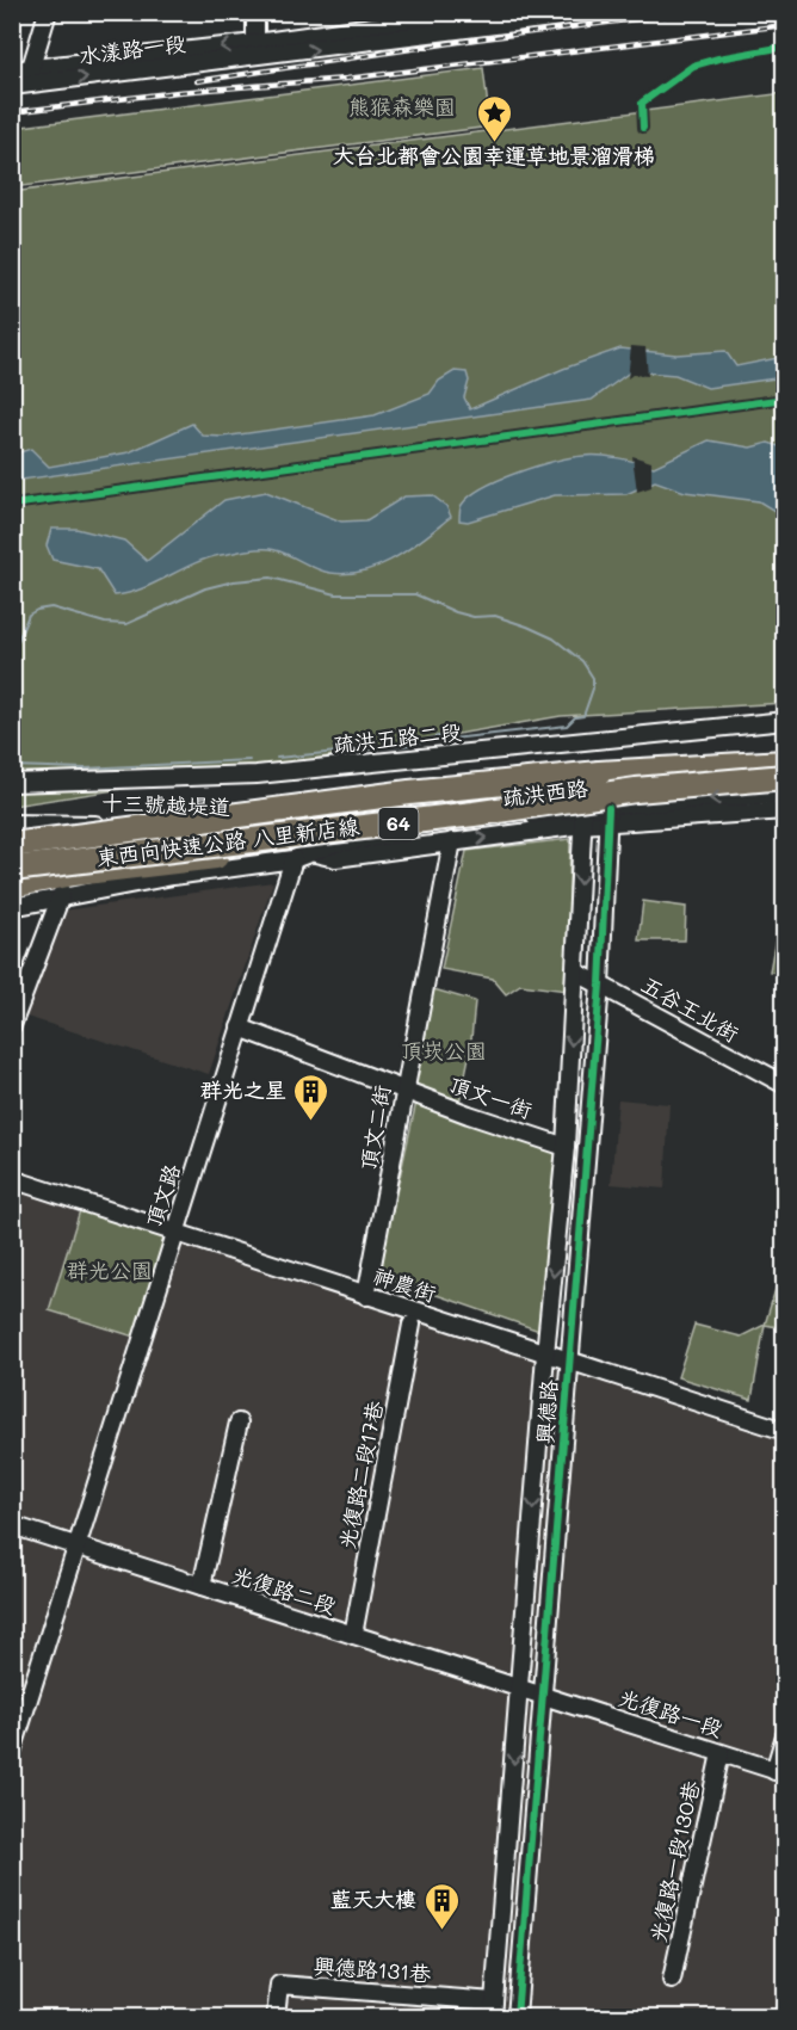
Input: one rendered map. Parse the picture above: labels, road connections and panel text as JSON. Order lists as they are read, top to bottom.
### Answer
{
  "streets": {
    "highway": ["64", "東西向快速公路 八里新店線"],
    "street": [
      "水漾路一段",
      "疏洪五路二段",
      "疏洪西路",
      "十三號越堤道",
      "五谷王北街",
      "頂文一街",
      "頂文二街",
      "頂文路",
      "神農街",
      "興德路",
      "光復路二段17巷",
      "光復路二段",
      "光復路一段",
      "光復路一段130巷",
      "興德路131巷"
    ]
  },
  "crossings": [
    ["疏洪西路", "十三號越堤道"],
    ["疏洪西路", "頂文二街"],
    ["疏洪西路", "頂文路"],
    ["疏洪西路", "興德路"],
    ["五谷王北街", "興德路"],
    ["頂文一街", "頂文二街"],
    ["頂文一街", "頂文路"],
    ["頂文一街", "興德路"],
    ["頂文二街", "神農街"],
    ["頂文路", "神農街"],
    ["頂文路", "光復路二段"],
    ["神農街", "興德路"],
    ["興德路", "光復路二段"],
    ["興德路", "光復路一段"],
    ["興德路", "興德路131巷"],
    ["光復路二段17巷", "光復路二段"],
    ["光復路二段", "光復路一段"],
    ["光復路一段", "光復路一段130巷"]
  ],
  "parks": ["熊猴森樂園", "頂崁公園", "群光公園"],
  "places": {
    "place": ["大台北都會公園幸運草地景溜滑梯"],
    "building": ["群光之星", "藍天大樓"]
  }
}
